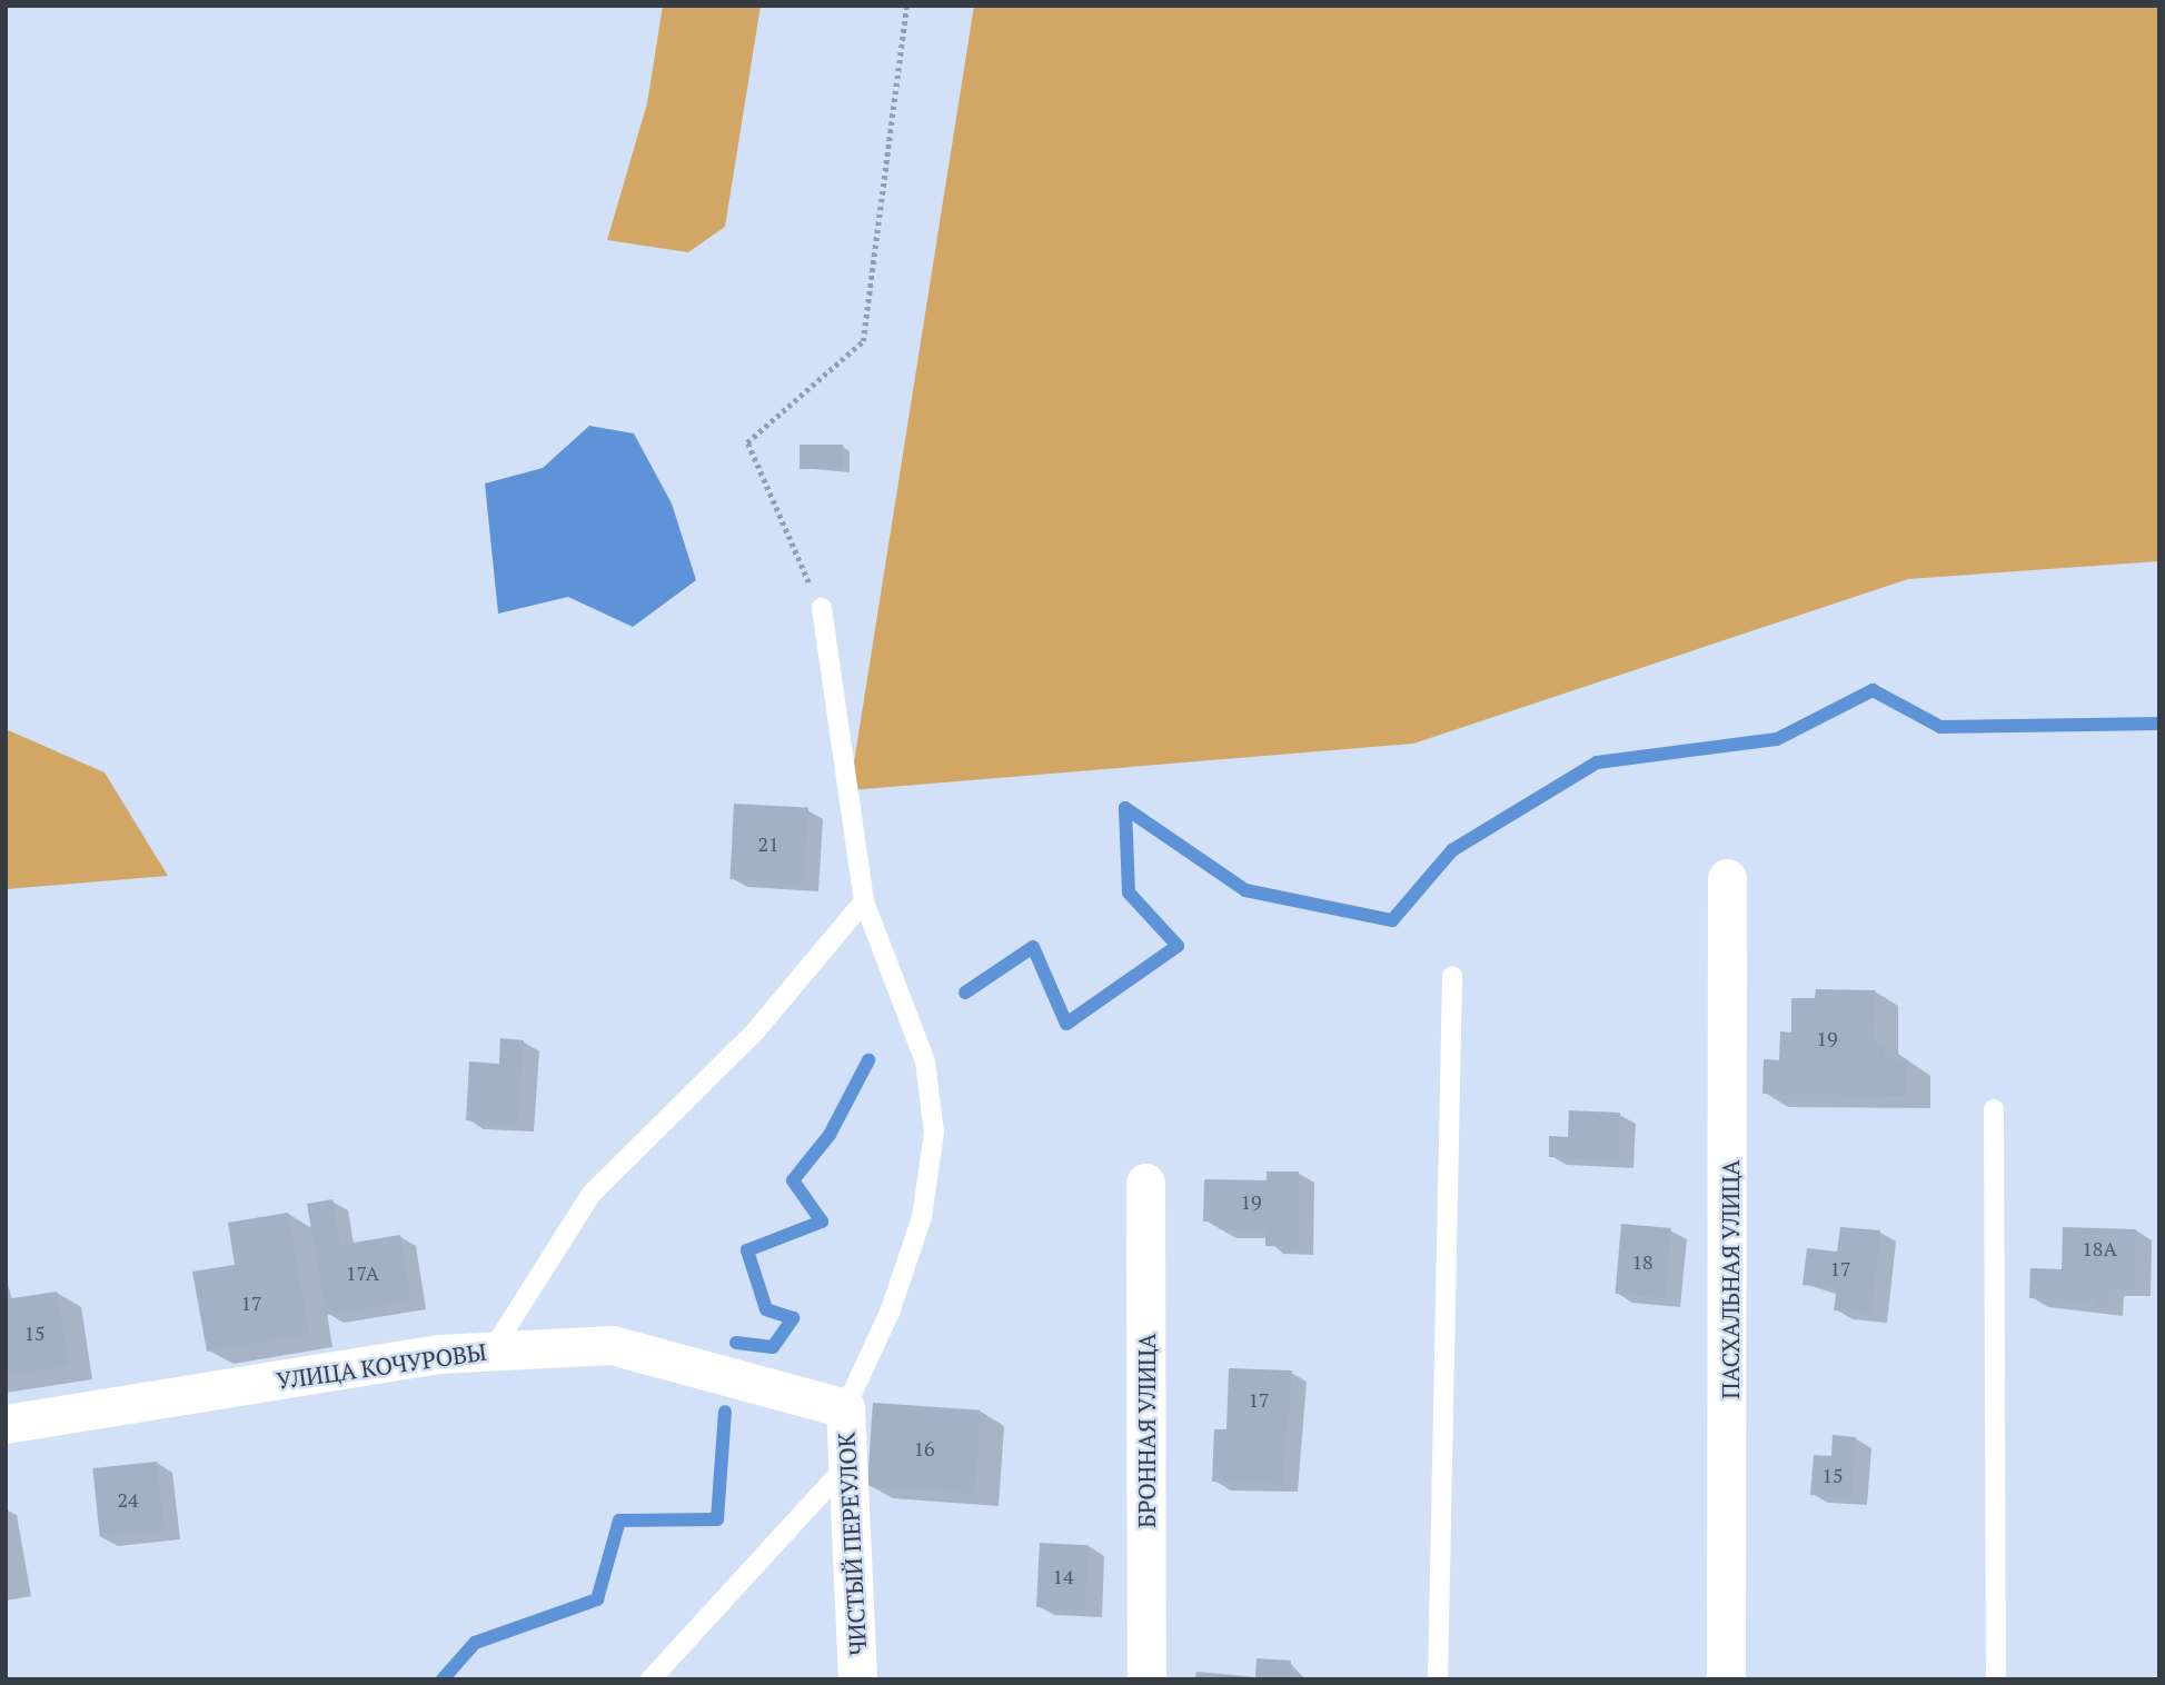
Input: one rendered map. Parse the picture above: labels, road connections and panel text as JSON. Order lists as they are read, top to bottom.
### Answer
{
  "streets": {
    "street": [
      "ПАСХАЛЬНАЯ УЛИЦА",
      "УЛИЦА КОЧУРОВЫ",
      "БРОННАЯ УЛИЦА",
      "ЧИСТЫЙ ПЕРЕУЛОК"
    ]
  },
  "crossings": [
    ["УЛИЦА КОЧУРОВЫ", "ЧИСТЫЙ ПЕРЕУЛОК"]
  ],
  "house_numbers": [
    "21",
    "19",
    "19",
    "18А",
    "18",
    "17",
    "17А",
    "17",
    "15",
    "17",
    "16",
    "15",
    "24",
    "14"
  ]
}
